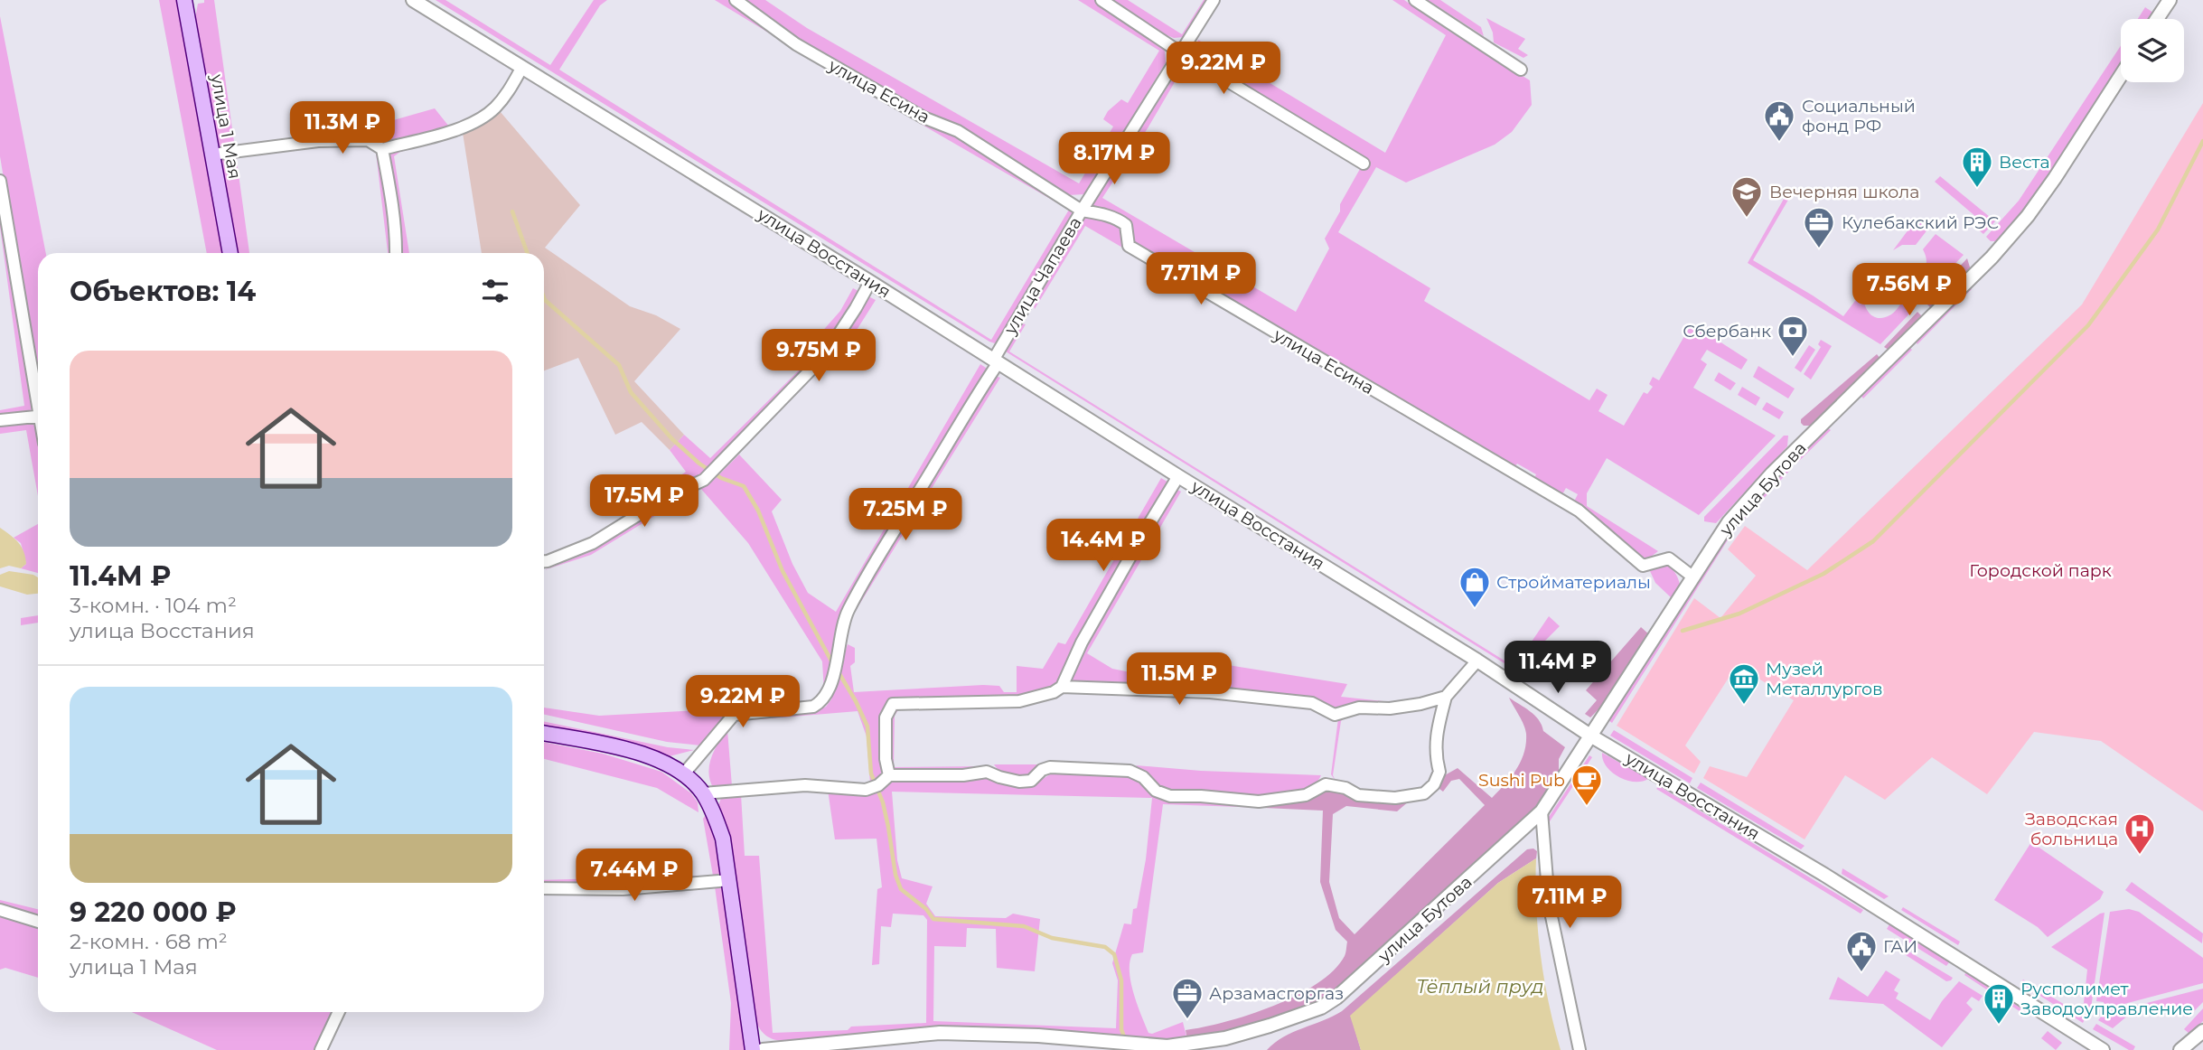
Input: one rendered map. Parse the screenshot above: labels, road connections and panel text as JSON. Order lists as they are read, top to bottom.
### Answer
{
  "streets": {
    "main road": ["улица 1 Мая"],
    "street": [
      "улица Есина",
      "улица Восстания",
      "улица Чапаева",
      "улица Бутова"
    ]
  },
  "crossings": [
    ["улица Есина", "улица Чапаева"],
    ["улица Есина", "улица Бутова"],
    ["улица Восстания", "улица Чапаева"],
    ["улица Восстания", "улица Бутова"]
  ],
  "water": ["Тёплый пруд"],
  "parks": ["Городской парк"],
  "places": {
    "public building": ["Социальный фонд РФ", "ГАИ"],
    "building": ["Веста", "Русполимет Заводоуправление"],
    "school or university": ["Вечерняя школа"],
    "office": ["Кулебакский РЭС", "Арзамасгоргаз"],
    "bank": ["Сбербанк"],
    "shop": ["Стройматериалы"],
    "museum": ["Музей Металлургов"],
    "cafe": ["Sushi Pub"],
    "hospital": ["Заводская больница"]
  },
  "page": {
    "price": [
      "9.22M ₽",
      "11.3M ₽",
      "8.17M ₽",
      "7.71M ₽",
      "7.56M ₽",
      "9.75M ₽",
      "17.5M ₽",
      "7.25M ₽",
      "14.4M ₽",
      "11.4M ₽",
      "11.5M ₽",
      "9.22M ₽",
      "7.44M ₽",
      "7.11M ₽"
    ],
    "heading": "Объектов: 14",
    "list": [
      {
        "name": "11.4M ₽",
        "note": "3-комн. · 104 m² · улица Восстания"
      },
      {
        "name": "9 220 000 ₽",
        "note": "2-комн. · 68 m² · улица 1 Мая"
      }
    ]
  }
}
